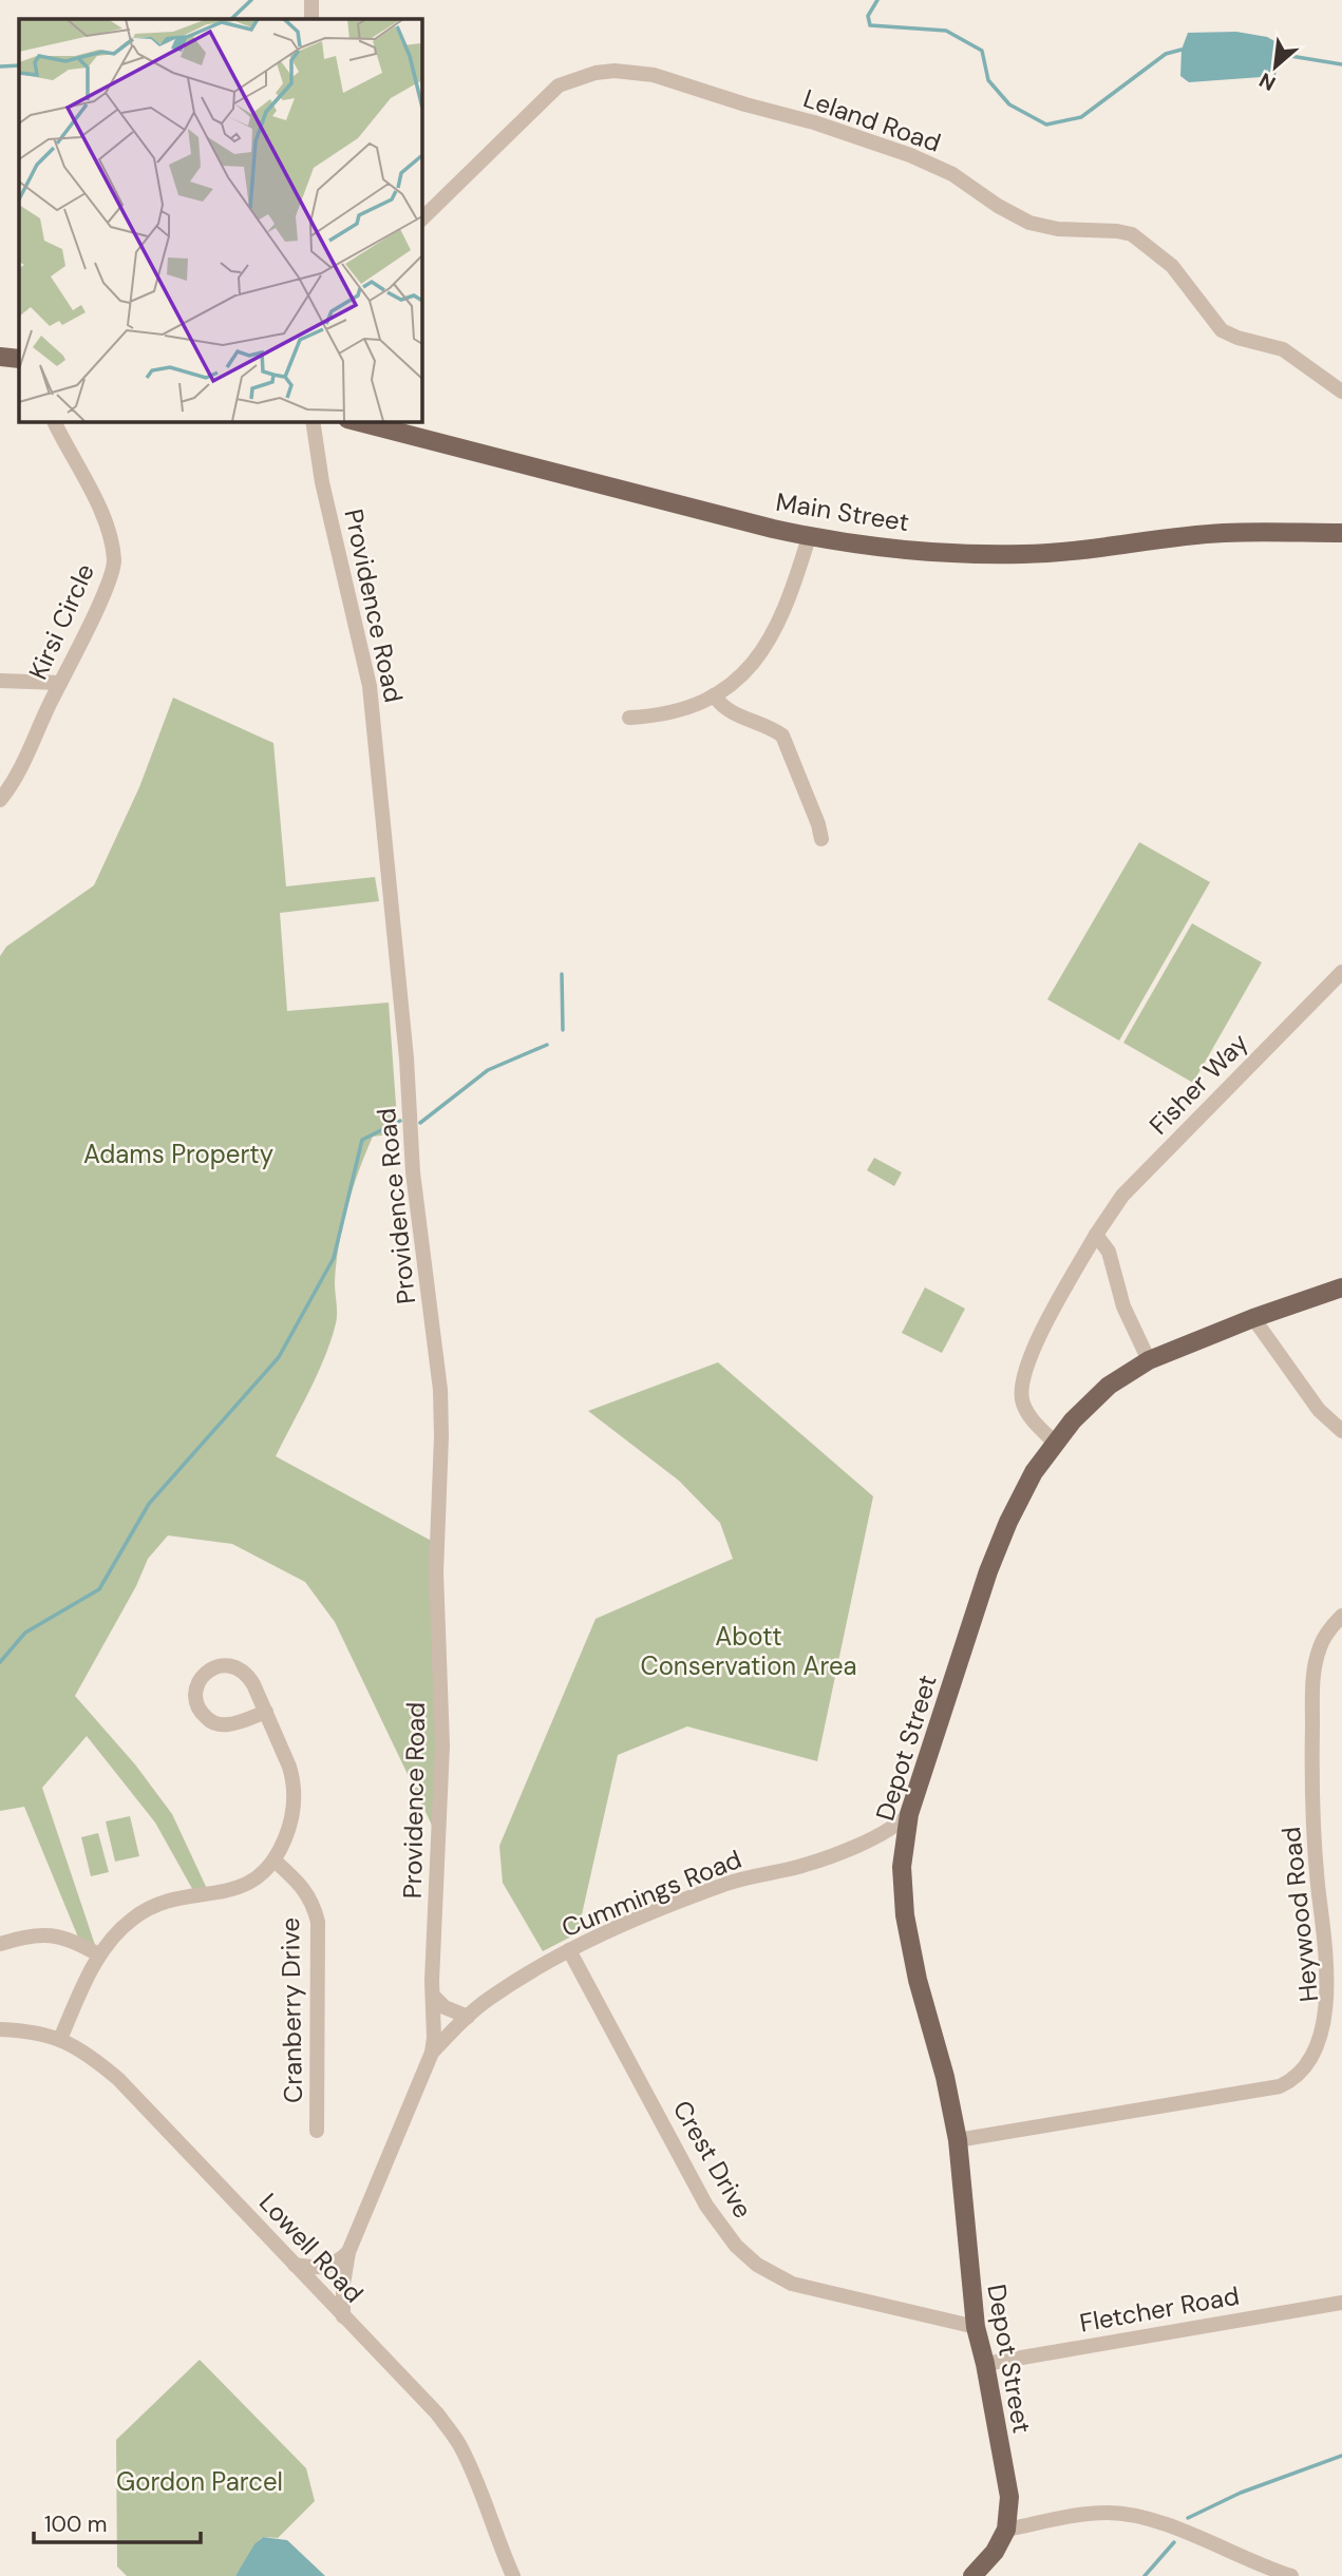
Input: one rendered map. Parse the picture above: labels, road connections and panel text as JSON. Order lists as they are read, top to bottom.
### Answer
{
  "streets": {
    "main road": ["Main Street", "Depot Street"],
    "street": [
      "Leland Road",
      "Providence Road",
      "Kirsi Circle",
      "Fisher Way",
      "Cummings Road",
      "Heywood Road",
      "Cranberry Drive",
      "Crest Drive",
      "Lowell Road",
      "Fletcher Road"
    ]
  },
  "crossings": [
    ["Providence Road", "Cummings Road"],
    ["Providence Road", "Lowell Road"],
    ["Fisher Way", "Depot Street"],
    ["Depot Street", "Cummings Road"],
    ["Depot Street", "Heywood Road"],
    ["Depot Street", "Crest Drive"],
    ["Depot Street", "Fletcher Road"],
    ["Cummings Road", "Crest Drive"]
  ],
  "parks": ["Adams Property", "Abott Conservation Area", "Gordon Parcel"],
  "scale_bar": "100 m",
  "north": "bottom left"
}
